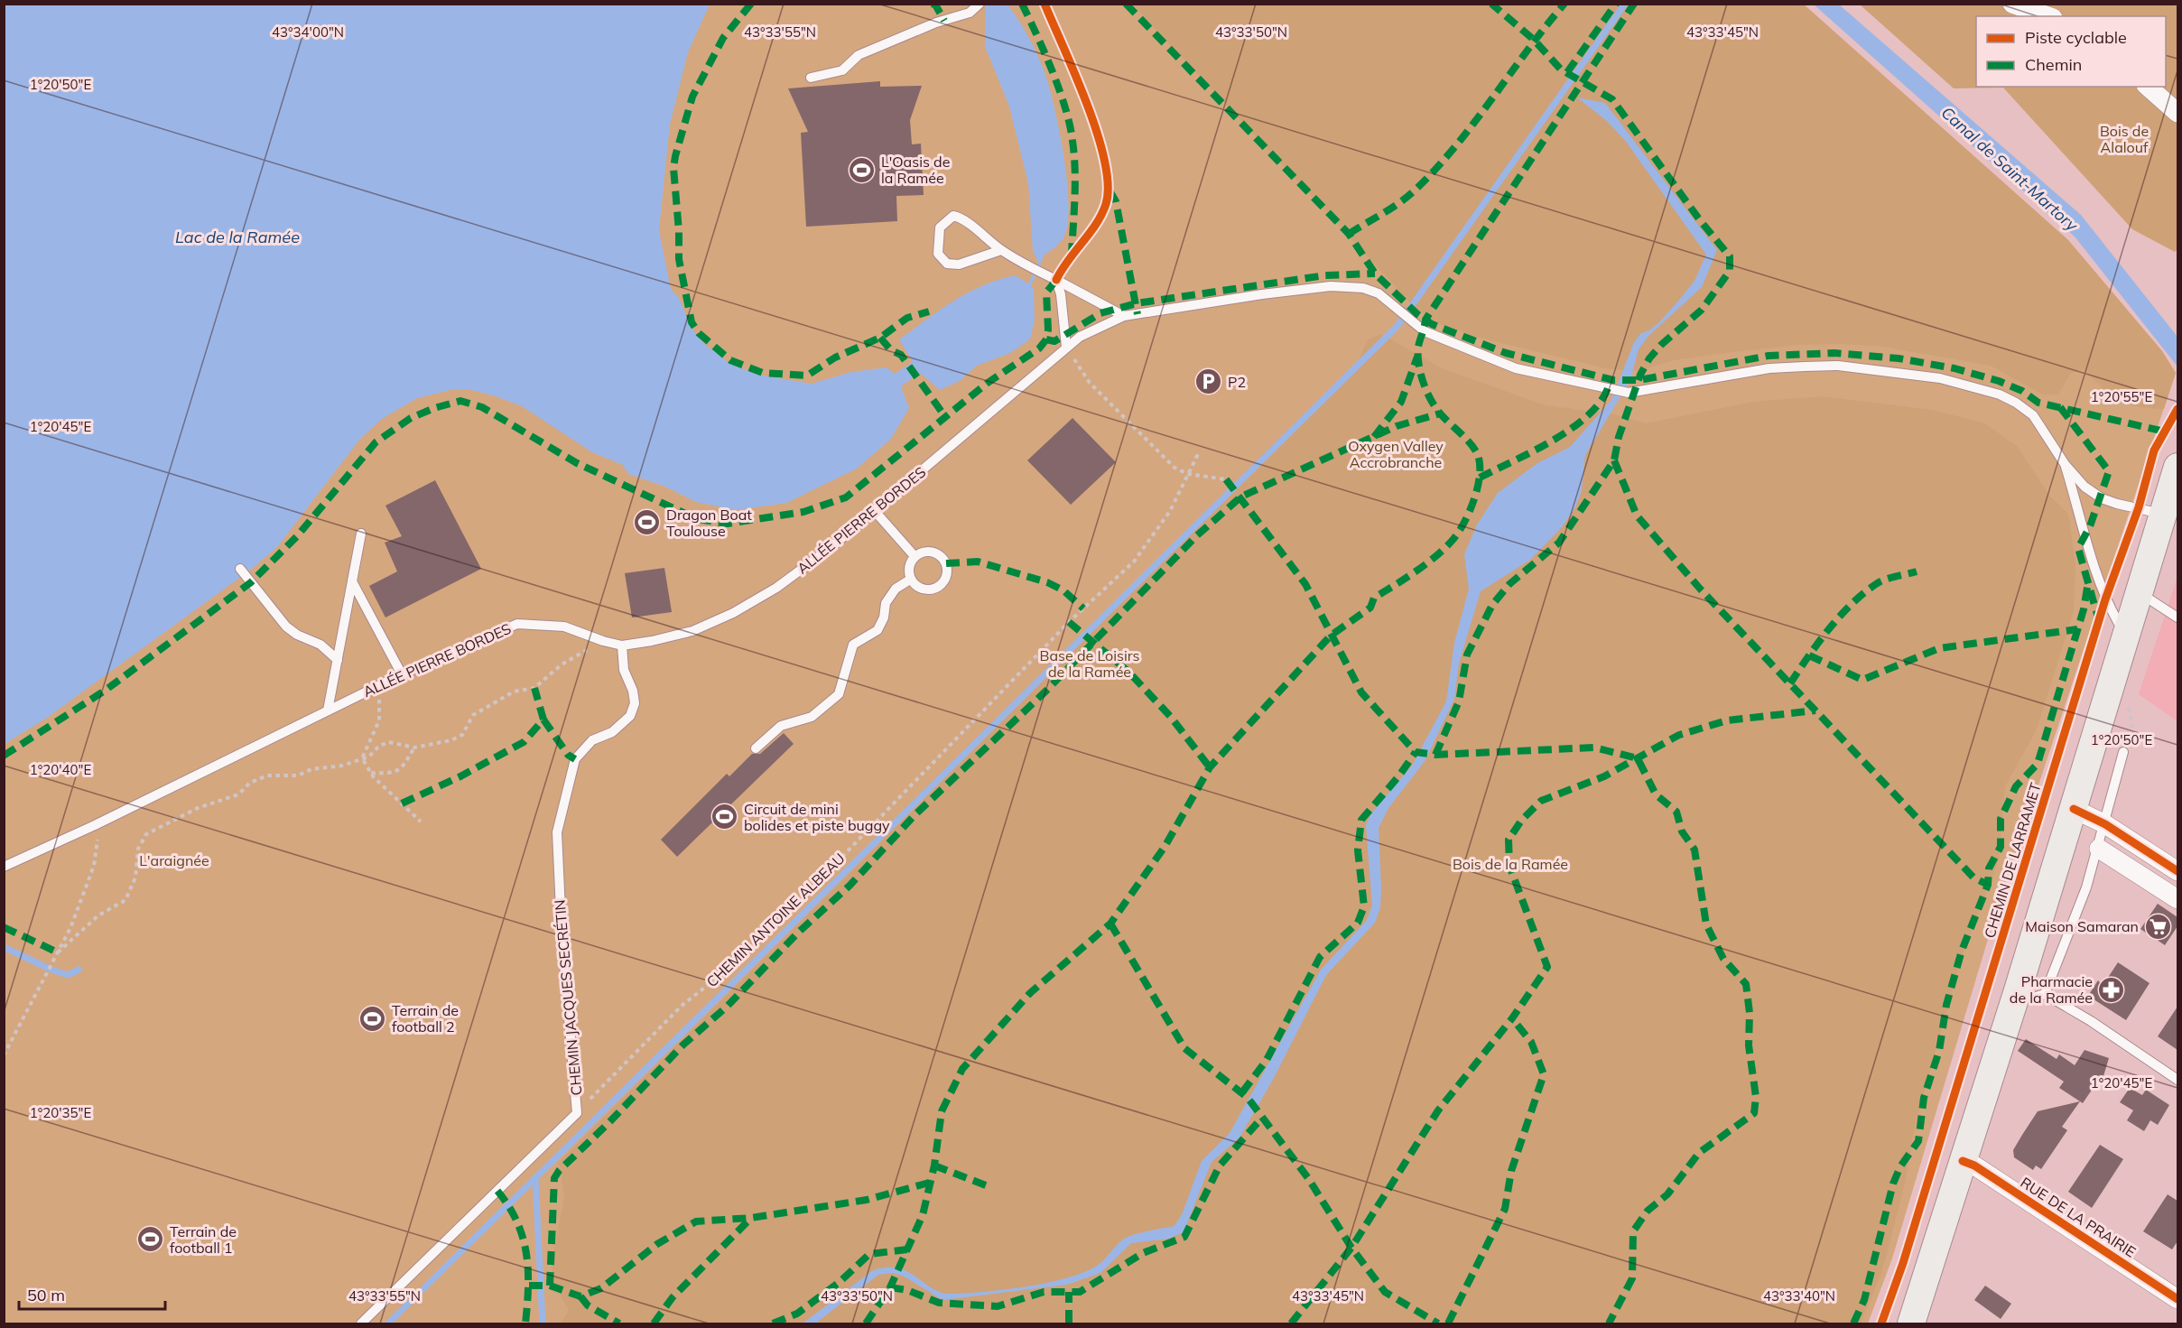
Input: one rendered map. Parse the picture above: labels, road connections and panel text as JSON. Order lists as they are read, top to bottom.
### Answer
{
  "streets": {
    "street": ["RUE DE LA PRAIRIE"],
    "lane": ["ALLÉE PIERRE BORDES", "CHEMIN JACQUES SECRÉTIN"],
    "path": ["CHEMIN ANTOINE ALBEAU"],
    "cycle path": ["CHEMIN DE LARRAMET"]
  },
  "crossings": [
    ["ALLÉE PIERRE BORDES", "CHEMIN JACQUES SECRÉTIN"],
    ["CHEMIN ANTOINE ALBEAU", "CHEMIN JACQUES SECRÉTIN"]
  ],
  "water": ["Canal de Saint-Martory", "Lac de la Ramée"],
  "parks": [
    "Bois de Alalouf",
    "Oxygen Valley Accrobranche",
    "Base de Loisirs de la Ramée",
    "L'araignée",
    "Bois de la Ramée"
  ],
  "places": {
    "sports": [
      "L'Oasis de la Ramée",
      "Dragon Boat Toulouse",
      "Circuit de mini bolides et piste buggy",
      "Terrain de football 2",
      "Terrain de football 1"
    ],
    "parking": ["P2"],
    "supermarket": ["Maison Samaran"],
    "pharmacy": ["Pharmacie de la Ramée"]
  },
  "legend": ["Piste cyclable", "Chemin"],
  "scale_bar": "50 m",
  "coordinates": [
    "43°34'00\"N",
    "43°33'55\"N",
    "43°33'50\"N",
    "43°33'45\"N",
    "1°20'50\"E",
    "1°20'55\"E",
    "1°20'45\"E",
    "1°20'40\"E",
    "1°20'35\"E",
    "43°33'40\"N"
  ]
}
